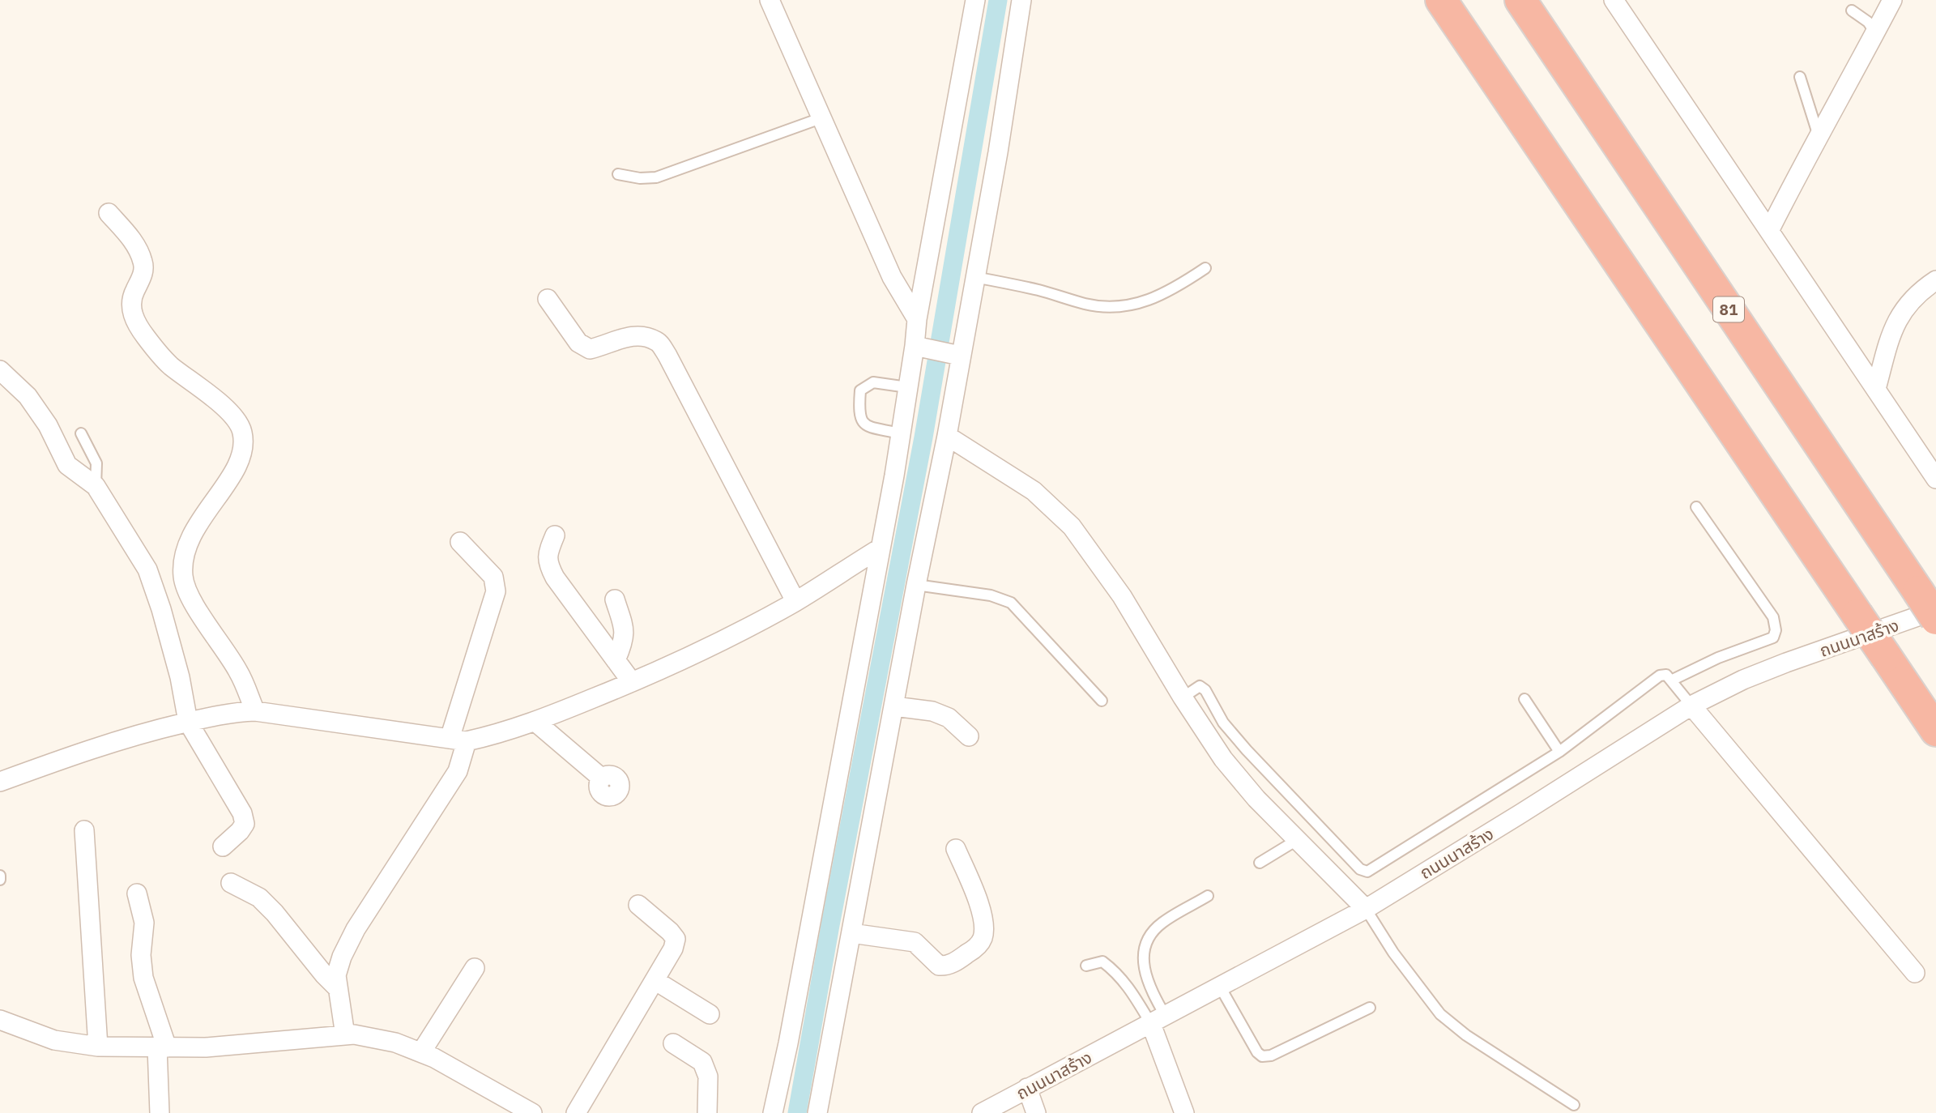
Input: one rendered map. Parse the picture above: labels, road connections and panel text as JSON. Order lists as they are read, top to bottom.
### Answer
{
  "streets": {
    "highway": ["81"],
    "street": ["ถนนนาสร้าง"]
  },
  "crossings": [
    ["81", "ถนนนาสร้าง"]
  ]
}
